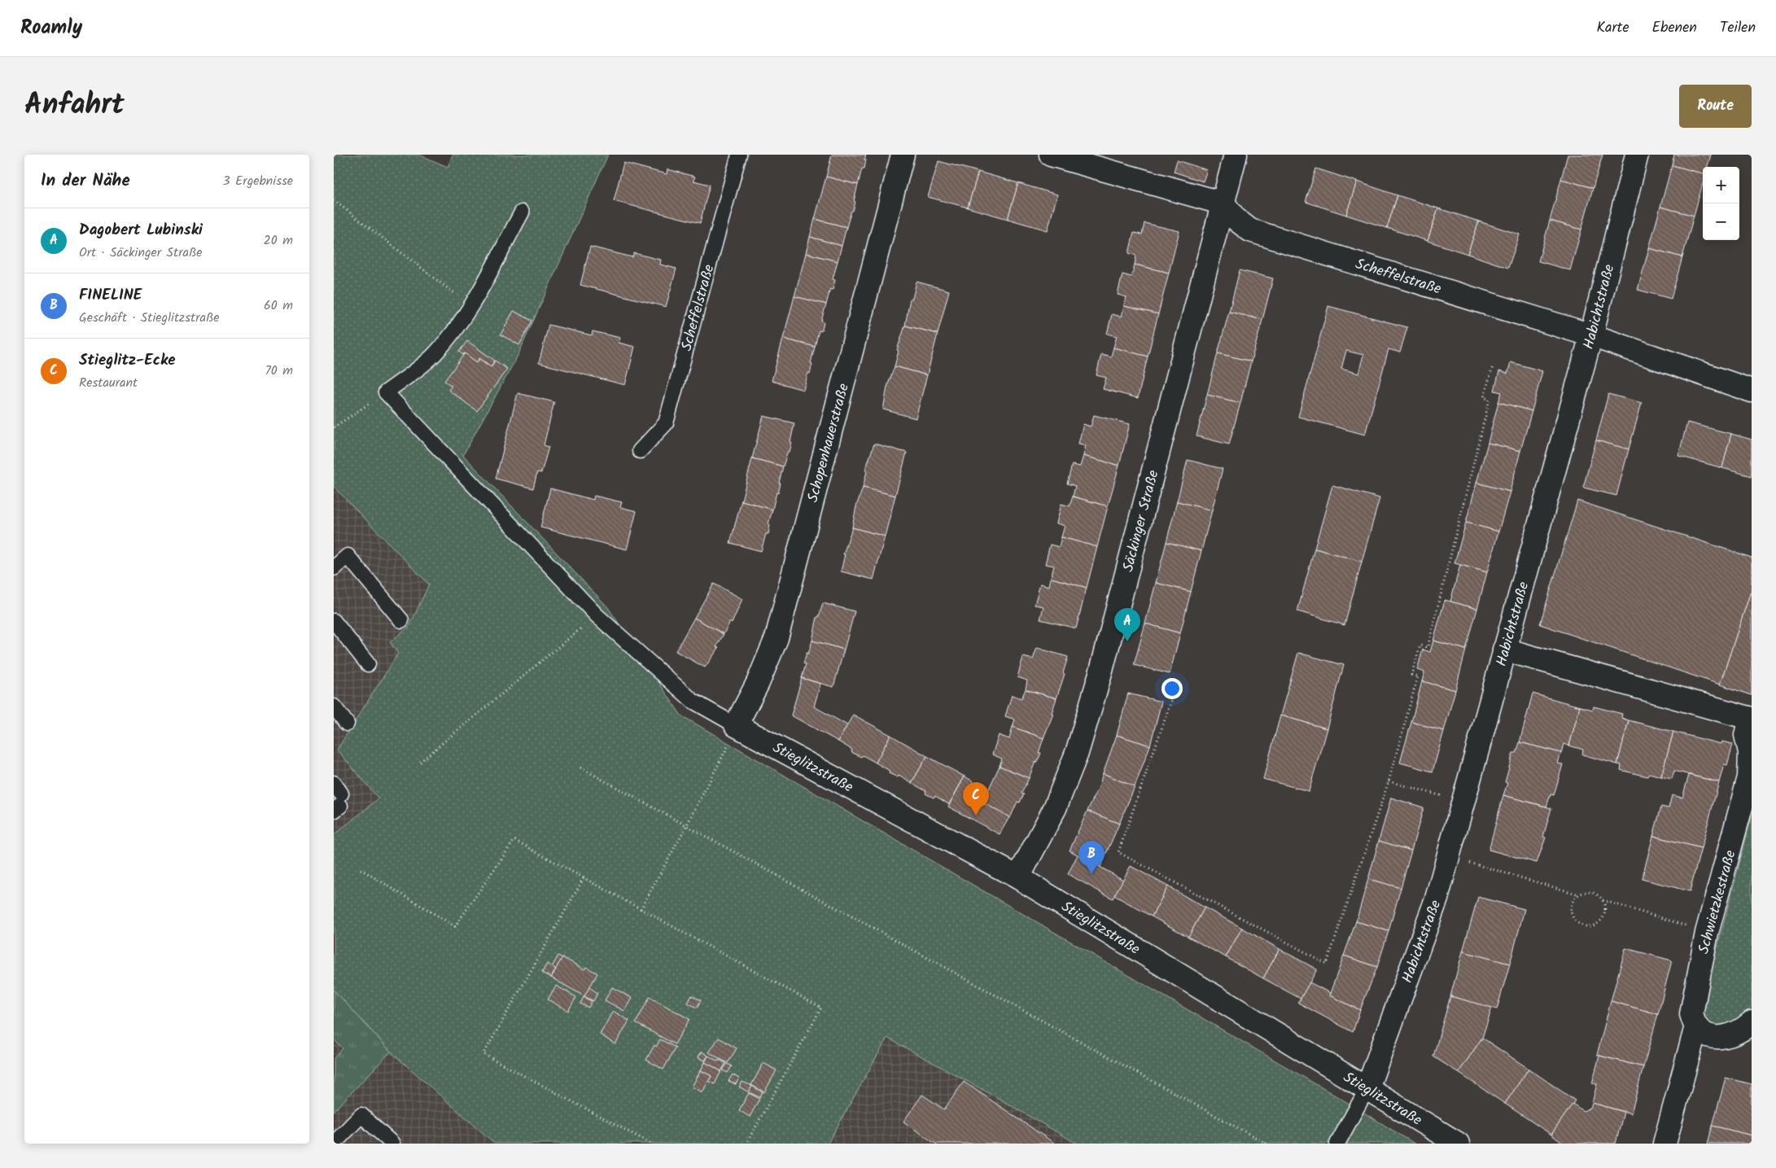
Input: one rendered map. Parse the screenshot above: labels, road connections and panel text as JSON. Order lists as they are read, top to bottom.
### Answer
{
  "streets": {
    "street": [
      "Scheffelstraße",
      "Habichtstraße",
      "Schopenhauerstraße",
      "Säckinger Straße",
      "Stieglitzstraße",
      "Schwietzkestraße"
    ]
  },
  "crossings": [
    ["Scheffelstraße", "Habichtstraße"],
    ["Scheffelstraße", "Säckinger Straße"],
    ["Habichtstraße", "Stieglitzstraße"],
    ["Habichtstraße", "Schwietzkestraße"],
    ["Schopenhauerstraße", "Stieglitzstraße"],
    ["Säckinger Straße", "Stieglitzstraße"]
  ],
  "page": {
    "header": "Roamly",
    "nav": ["Karte", "Ebenen", "Teilen"],
    "title": "Anfahrt",
    "buttons": "Route",
    "heading": ["In der Nähe", "3 Ergebnisse"],
    "map_buttons": ["+", "−"],
    "list": [
      {
        "mark": "A",
        "name": "Dagobert Lubinski",
        "note": "Ort · Säckinger Straße",
        "value": "20 m"
      },
      {
        "mark": "B",
        "name": "FINELINE",
        "note": "Geschäft · Stieglitzstraße",
        "value": "60 m"
      },
      {
        "mark": "C",
        "name": "Stieglitz-Ecke",
        "note": "Restaurant",
        "value": "70 m"
      }
    ],
    "pins": ["A", "C", "B"]
  }
}
